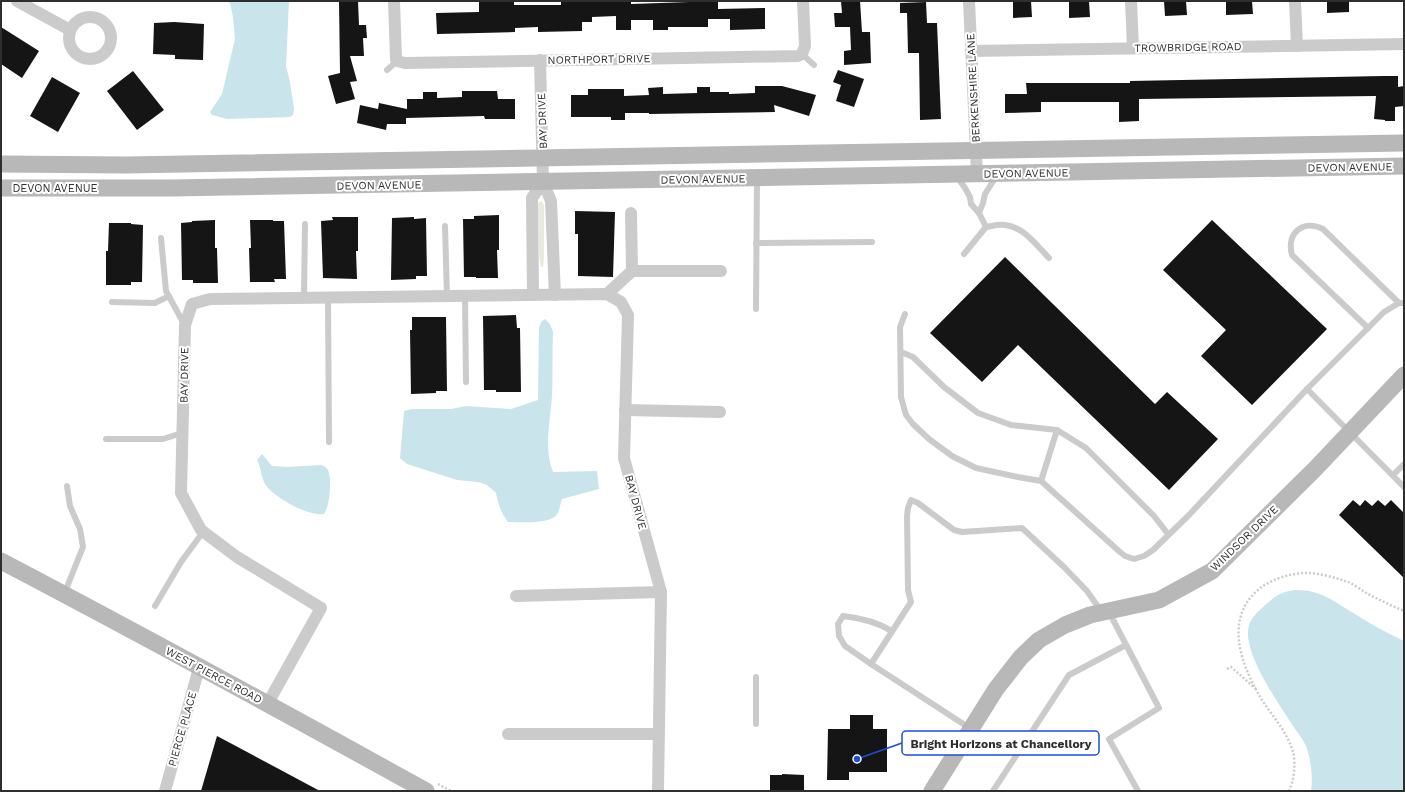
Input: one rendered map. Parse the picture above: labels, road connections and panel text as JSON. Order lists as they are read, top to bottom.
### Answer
{
  "streets": {
    "main road": ["DEVON AVENUE", "WINDSOR DRIVE", "WEST PIERCE ROAD"],
    "street": [
      "TROWBRIDGE ROAD",
      "NORTHPORT DRIVE",
      "BERKENSHIRE LANE",
      "BAY DRIVE",
      "PIERCE PLACE"
    ]
  },
  "crossings": [
    ["TROWBRIDGE ROAD", "BERKENSHIRE LANE"],
    ["NORTHPORT DRIVE", "BAY DRIVE"],
    ["BERKENSHIRE LANE", "DEVON AVENUE"],
    ["BAY DRIVE", "DEVON AVENUE"],
    ["BAY DRIVE", "WEST PIERCE ROAD"],
    ["WEST PIERCE ROAD", "PIERCE PLACE"]
  ],
  "places": ["Bright Horizons at Chancellory"]
}
